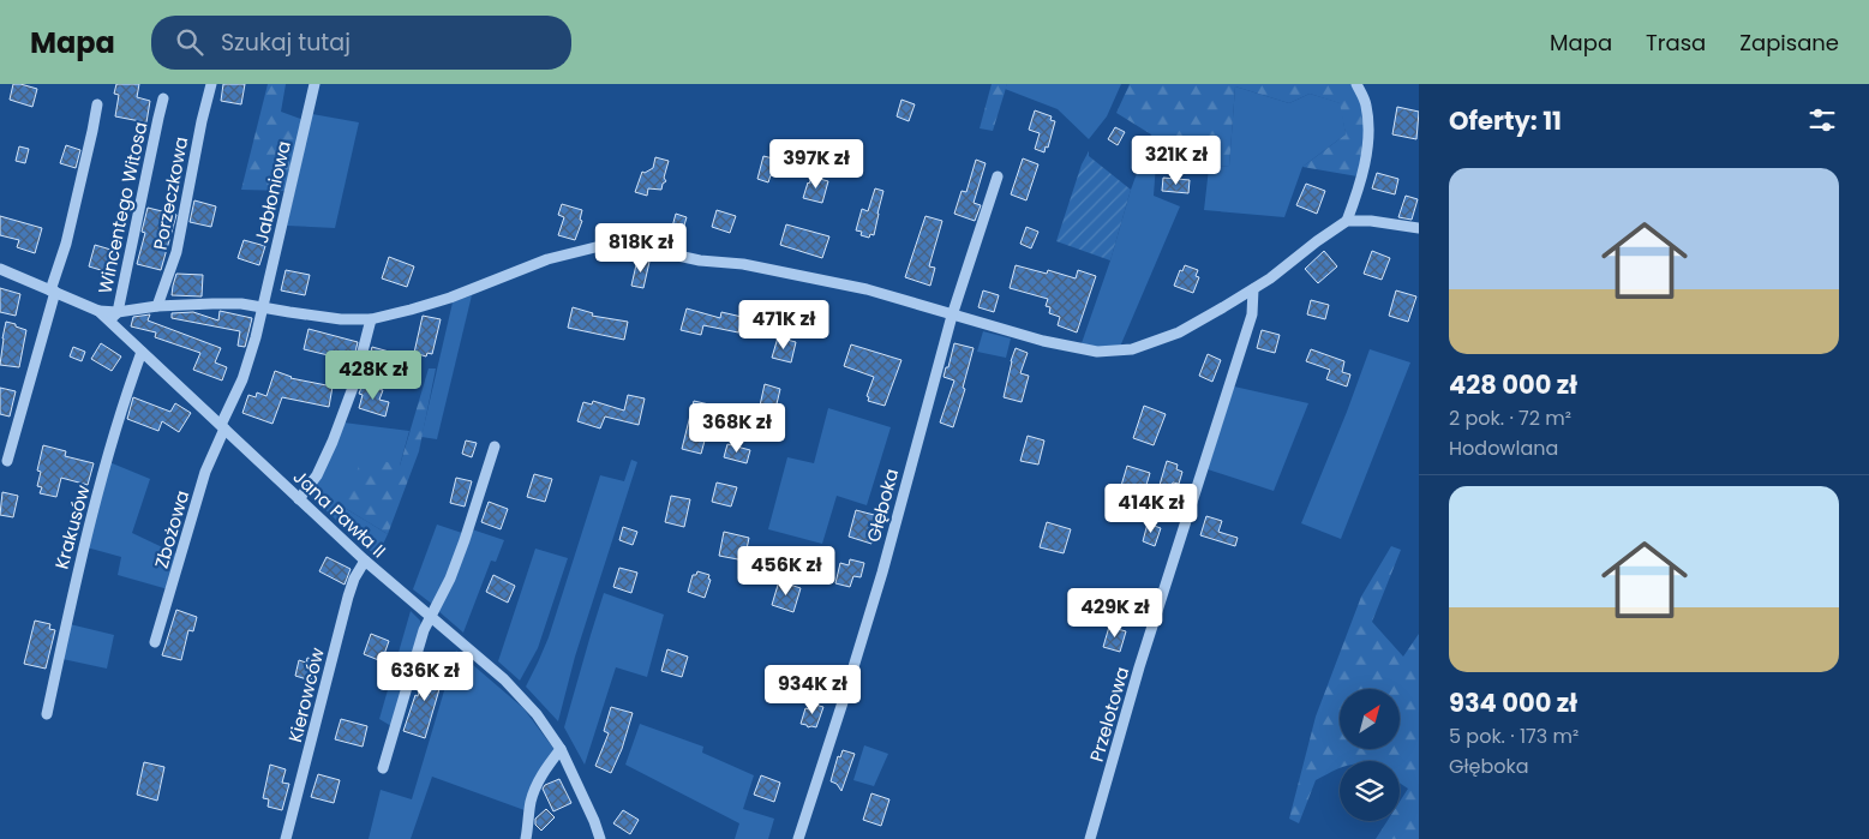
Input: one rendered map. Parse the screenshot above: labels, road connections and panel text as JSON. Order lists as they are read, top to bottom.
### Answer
{
  "streets": {
    "street": [
      "Jabłoniowa",
      "Porzeczkowa",
      "Wincentego Witosa",
      "Głęboka",
      "Jana Pawła II",
      "Krakusów",
      "Zbożowa",
      "Kierowców",
      "Przelotowa"
    ]
  },
  "crossings": [
    ["Jabłoniowa", "Jana Pawła II"],
    ["Jabłoniowa", "Zbożowa"],
    ["Wincentego Witosa", "Jana Pawła II"],
    ["Jana Pawła II", "Krakusów"],
    ["Jana Pawła II", "Zbożowa"],
    ["Jana Pawła II", "Kierowców"]
  ],
  "north": "top right",
  "page": {
    "header": "Mapa",
    "search": "Szukaj tutaj",
    "nav": ["Mapa", "Trasa", "Zapisane"],
    "heading": "Oferty: 11",
    "price": [
      "321K zł",
      "397K zł",
      "818K zł",
      "471K zł",
      "428K zł",
      "368K zł",
      "414K zł",
      "456K zł",
      "429K zł",
      "636K zł",
      "934K zł"
    ],
    "list": [
      {
        "name": "428 000 zł",
        "note": "2 pok. · 72 m² · Hodowlana"
      },
      {
        "name": "934 000 zł",
        "note": "5 pok. · 173 m² · Głęboka"
      }
    ]
  }
}
